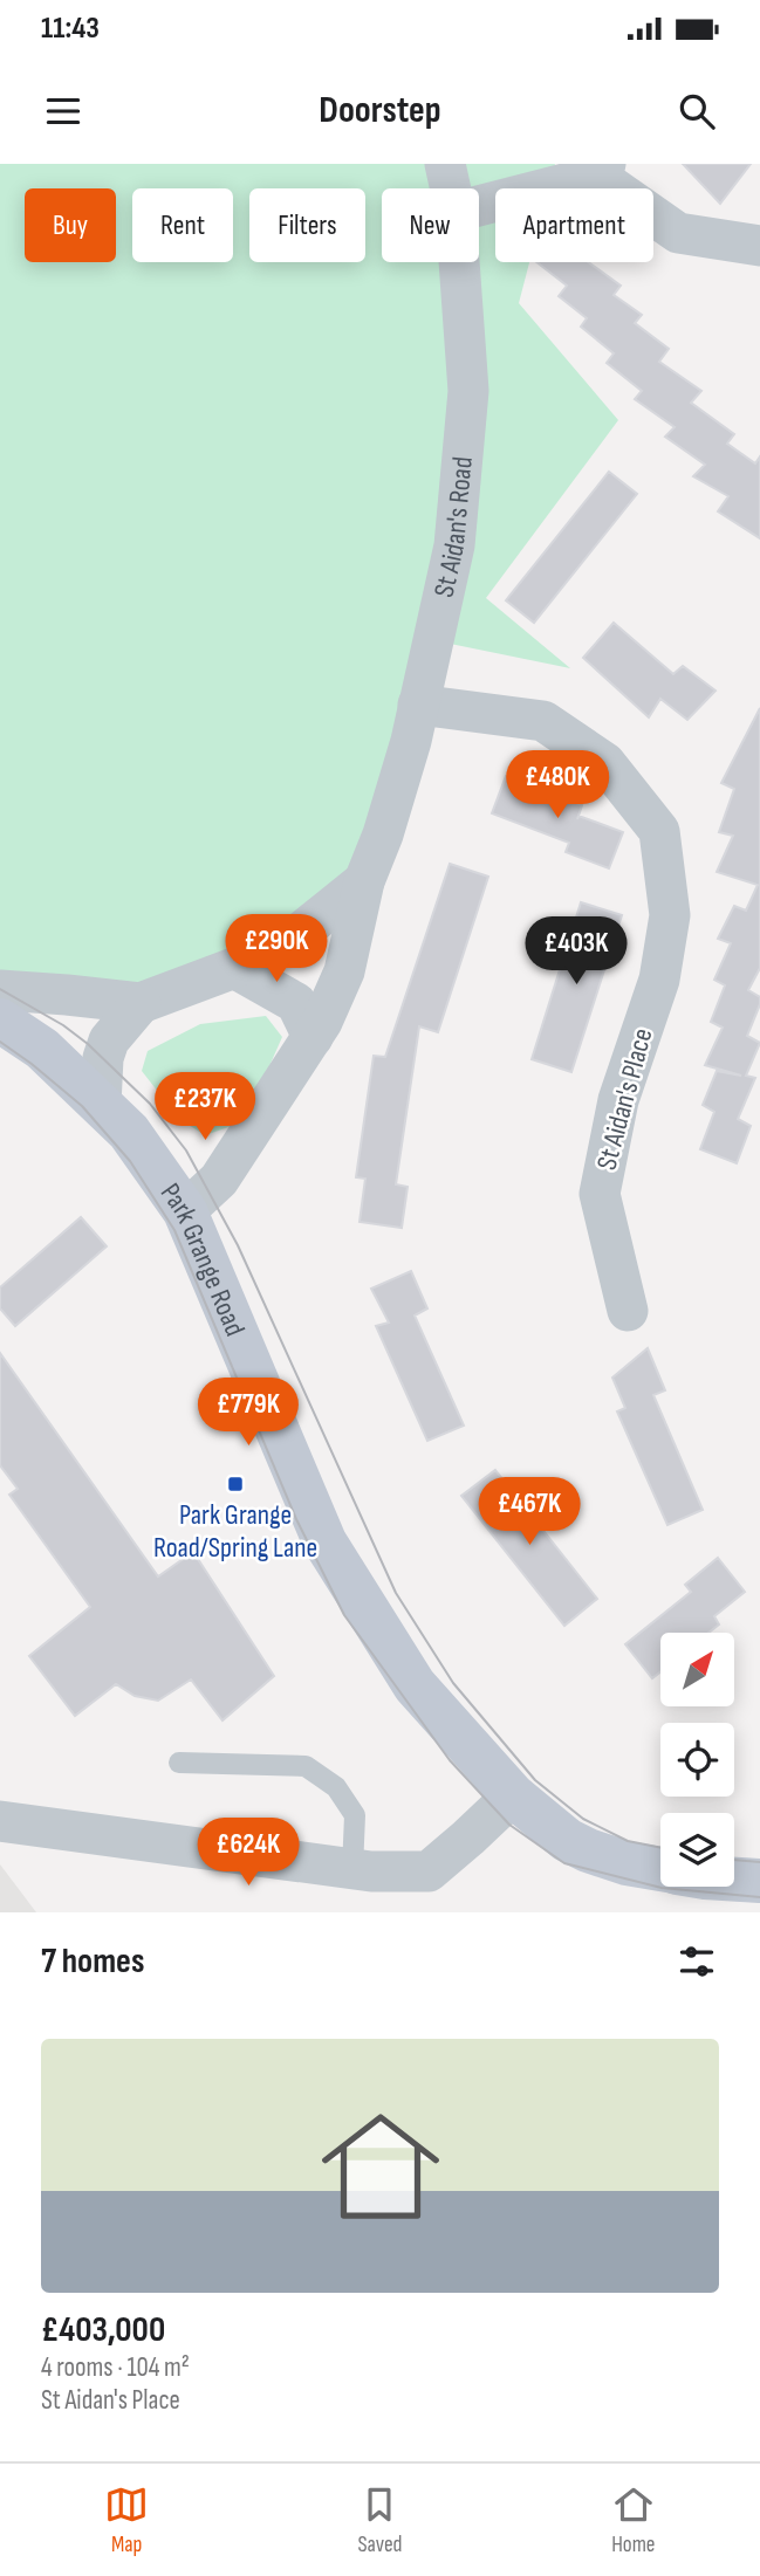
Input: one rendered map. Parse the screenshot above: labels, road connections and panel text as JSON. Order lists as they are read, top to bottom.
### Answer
{
  "streets": {
    "street": ["St Aidan's Road", "St Aidan's Place", "Park Grange Road"]
  },
  "crossings": [
    ["St Aidan's Road", "St Aidan's Place"],
    ["St Aidan's Road", "Park Grange Road"]
  ],
  "places": {
    "transit": ["Park Grange Road/Spring Lane"]
  },
  "north": "top right",
  "page": {
    "status": "11:43",
    "header": "Doorstep",
    "chip": [
      "Buy",
      "Rent",
      "Filters",
      "New",
      "Apartment"
    ],
    "price": [
      "£480K",
      "£290K",
      "£403K",
      "£237K",
      "£779K",
      "£467K",
      "£624K"
    ],
    "heading": "7 homes",
    "list": [
      {
        "name": "£403,000",
        "note": "4 rooms · 104 m² · St Aidan's Place"
      }
    ],
    "tabs": ["Map", "Saved", "Home"]
  }
}
